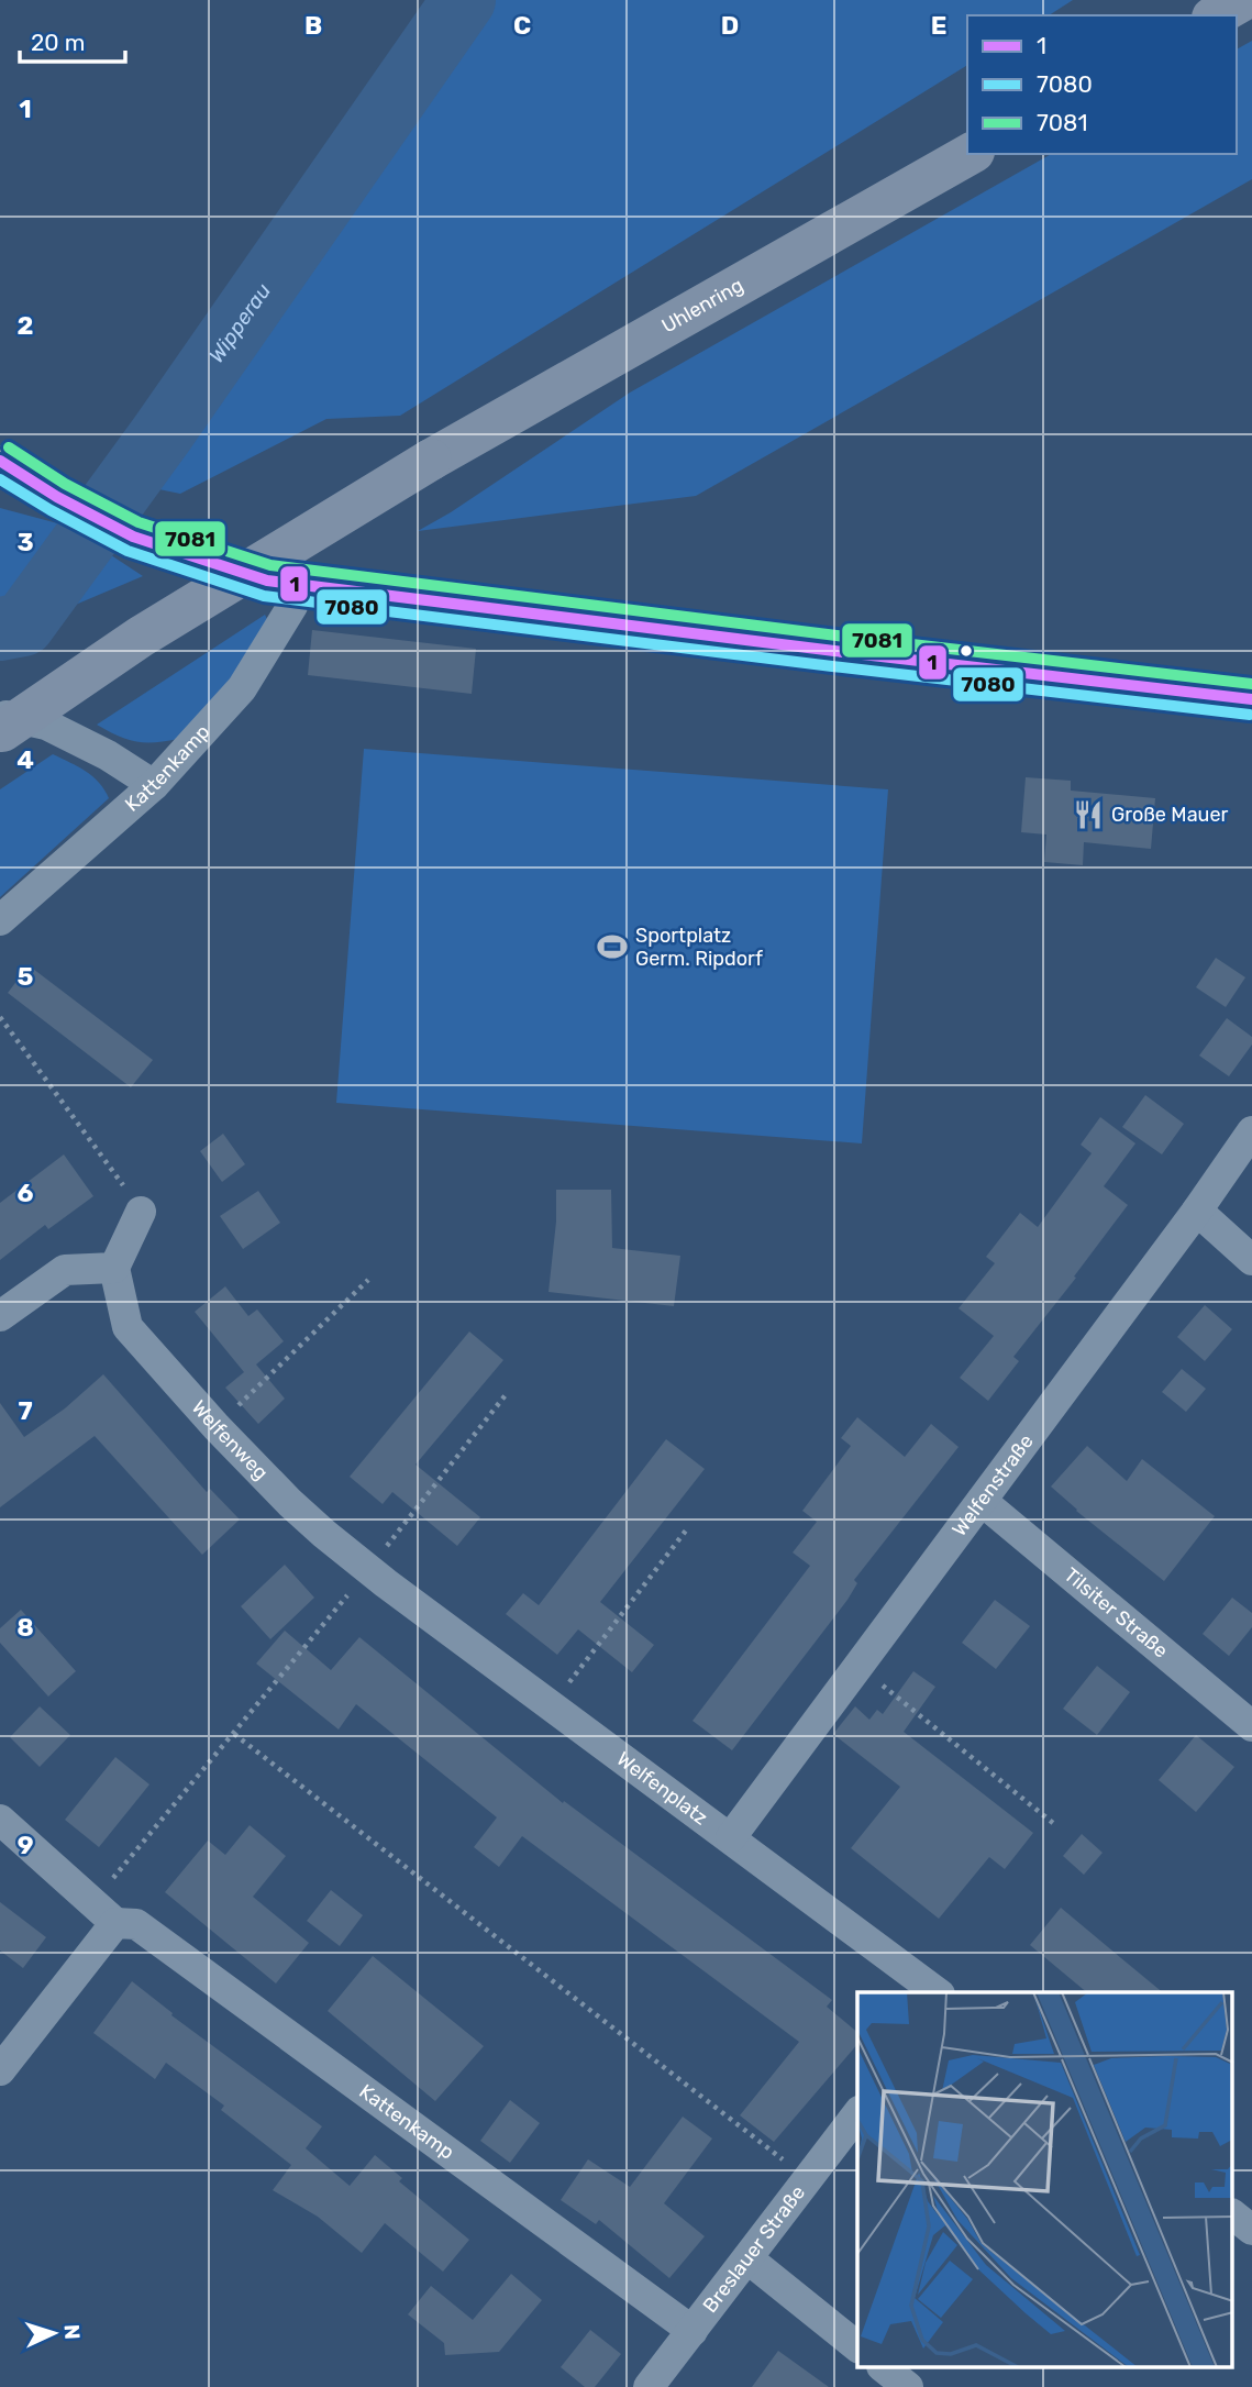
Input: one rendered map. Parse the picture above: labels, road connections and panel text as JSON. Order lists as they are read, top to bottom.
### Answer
{
  "streets": {
    "highway": ["Uhlenring"],
    "street": [
      "Kattenkamp",
      "Welfenweg",
      "Welfenstraße",
      "Tilsiter Straße",
      "Welfenplatz",
      "Breslauer Straße"
    ]
  },
  "crossings": [
    ["Kattenkamp", "Breslauer Straße"],
    ["Welfenweg", "Welfenplatz"],
    ["Welfenstraße", "Tilsiter Straße"],
    ["Welfenstraße", "Welfenplatz"]
  ],
  "water": ["Wipperau"],
  "places": {
    "restaurant": ["Große Mauer"],
    "sports": ["Sportplatz Germ. Ripdorf"]
  },
  "lines": ["transit line 7081", "transit line 1", "transit line 7080"],
  "legend": ["1", "7080", "7081"],
  "scale_bar": "20 m",
  "north": "right",
  "grid": {
    "columns": [
      "B",
      "C",
      "D",
      "E"
    ],
    "rows": [
      "1",
      "2",
      "3",
      "4",
      "5",
      "6",
      "7",
      "8",
      "9"
    ]
  }
}
